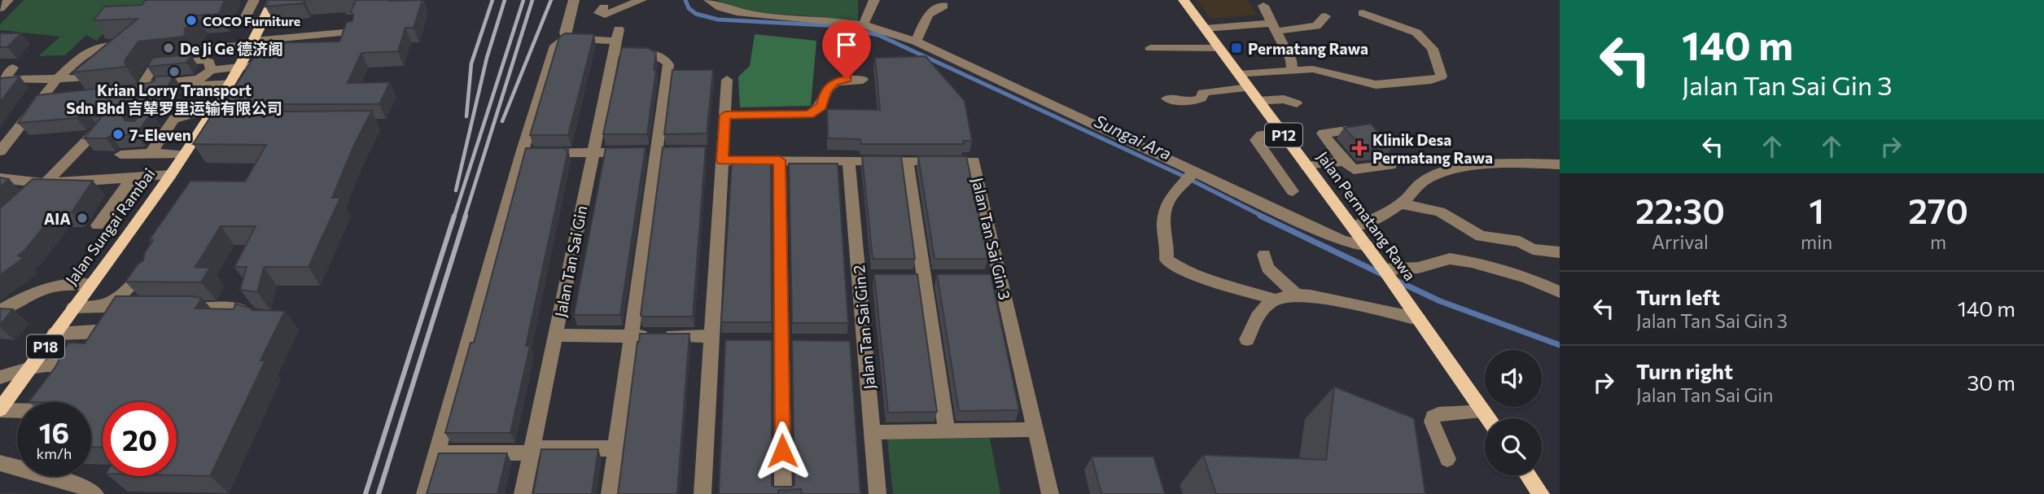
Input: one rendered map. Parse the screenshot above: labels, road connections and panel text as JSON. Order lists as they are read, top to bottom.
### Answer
{
  "streets": {
    "main road": [
      "P12",
      "Jalan Permatang Rawa",
      "Jalan Sungai Rambai",
      "P18"
    ],
    "street": ["Jalan Tan Sai Gin 3", "Jalan Tan Sai Gin", "Jalan Tan Sai Gin 2"]
  },
  "crossings": [
    ["Jalan Tan Sai Gin 3", "Jalan Tan Sai Gin 2"]
  ],
  "water": ["Sungai Ara"],
  "places": {
    "other": [
      "COCO Furniture",
      "De Ji Ge 德济阁",
      "Krian Lorry Transport Sdn Bhd 吉辇罗里运输有限公司",
      "7-Eleven",
      "AIA"
    ],
    "transit": ["Permatang Rawa"],
    "health": ["Klinik Desa Permatang Rawa"]
  },
  "page": {
    "turn": ["140 m", "Jalan Tan Sai Gin 3"],
    "eta": [
      "22:30",
      "Arrival",
      "1",
      "min",
      "270",
      "m"
    ],
    "list": [
      {
        "name": "Turn left",
        "note": "Jalan Tan Sai Gin 3",
        "value": "140 m"
      },
      {
        "name": "Turn right",
        "note": "Jalan Tan Sai Gin",
        "value": "30 m"
      }
    ],
    "speed": "16 km/h",
    "limit": "20"
  }
}
